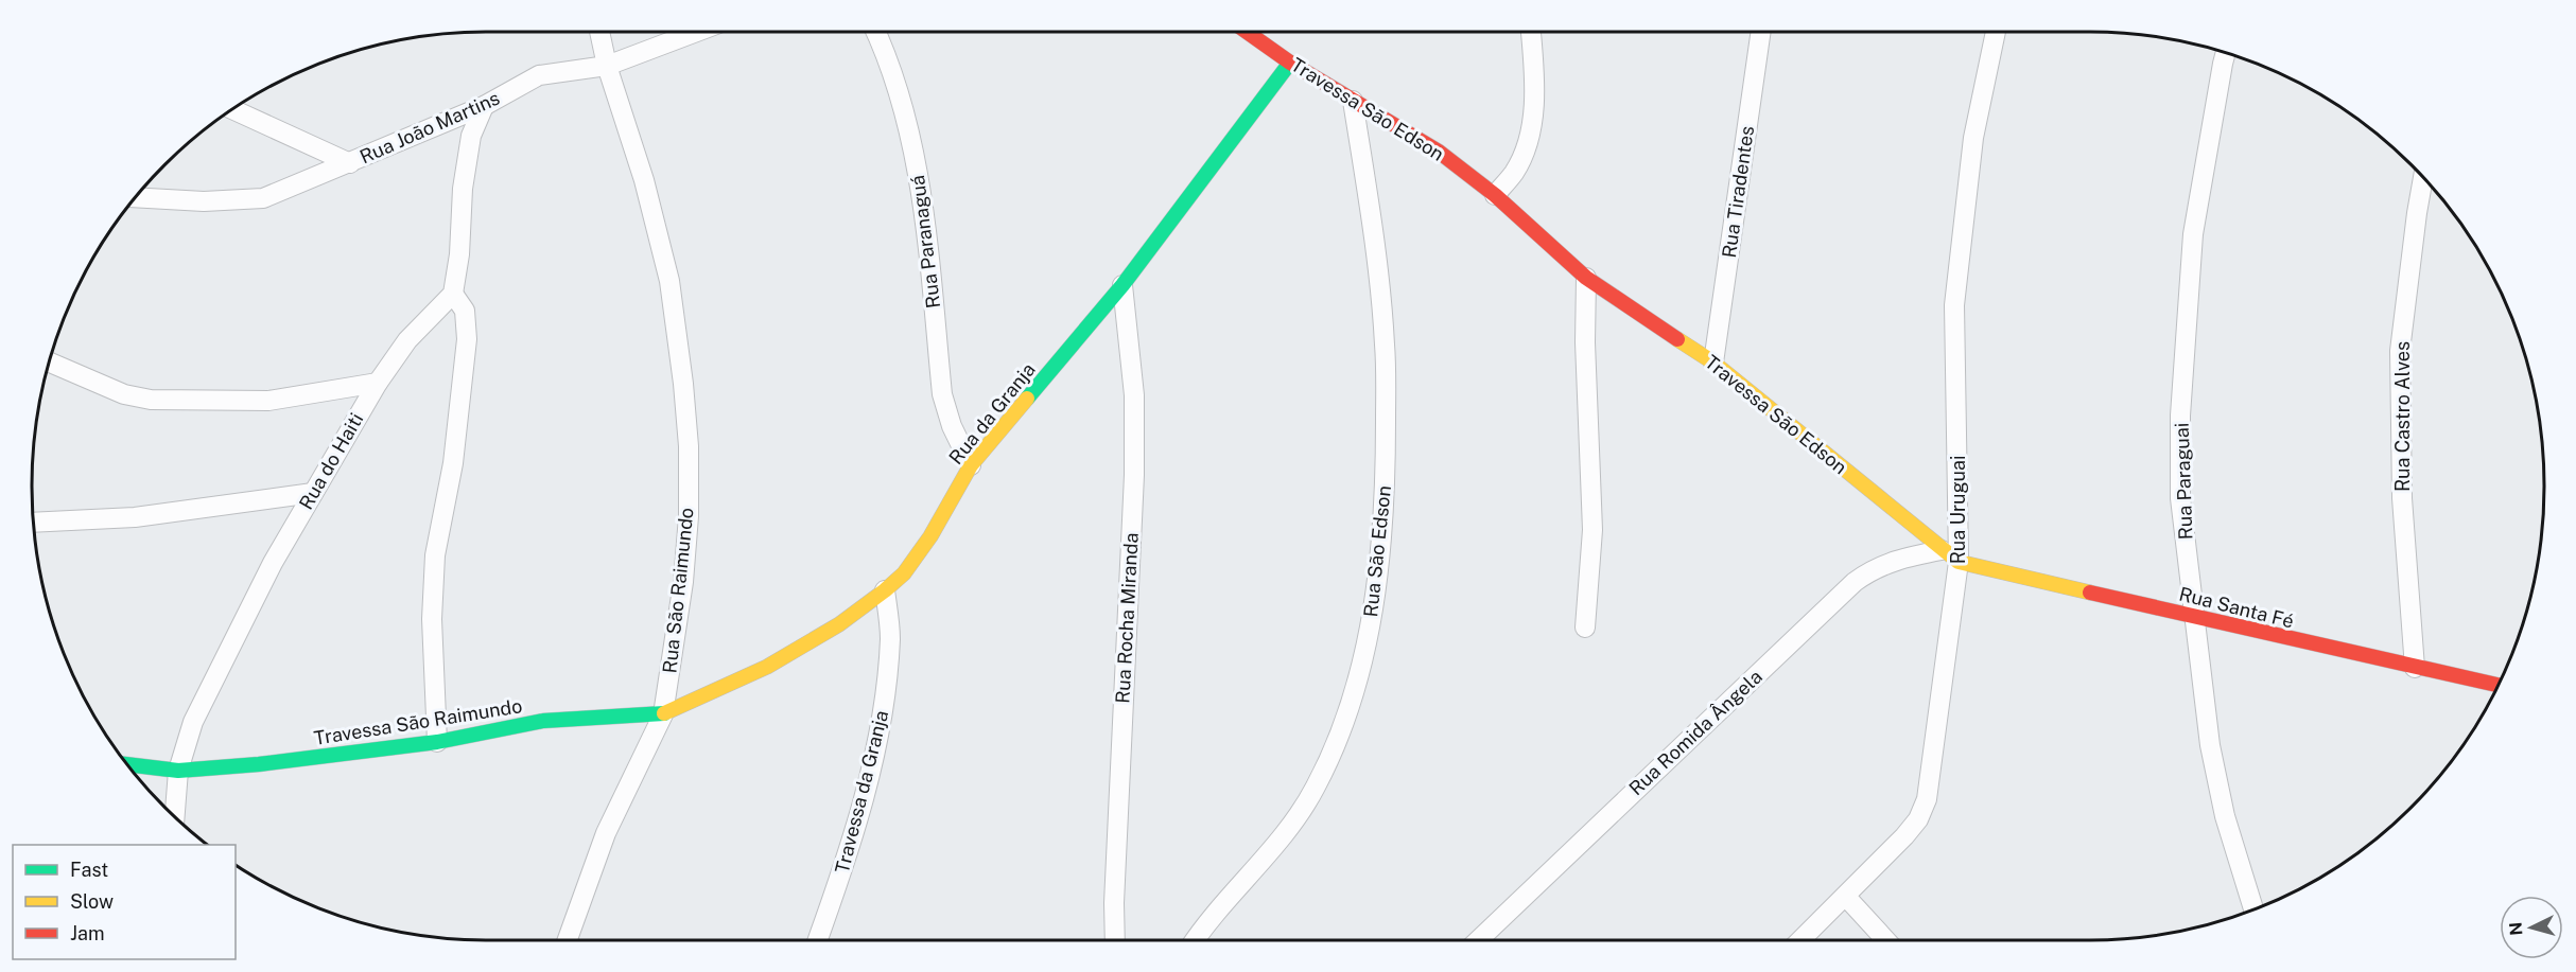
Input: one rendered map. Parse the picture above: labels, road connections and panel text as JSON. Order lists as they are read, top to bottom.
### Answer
{
  "streets": {
    "street": [
      "Travessa São Edson",
      "Rua João Martins",
      "Rua Tiradentes",
      "Rua Paranaguá",
      "Rua da Granja",
      "Rua Castro Alves",
      "Rua do Haiti",
      "Rua Paraguai",
      "Rua Uruguai",
      "Rua São Edson",
      "Rua São Raimundo",
      "Rua Santa Fé",
      "Rua Rocha Miranda",
      "Travessa São Raimundo",
      "Rua Romida Ângela",
      "Travessa da Granja"
    ]
  },
  "crossings": [
    ["Travessa São Edson", "Rua Tiradentes"],
    ["Travessa São Edson", "Rua da Granja"],
    ["Travessa São Edson", "Rua Uruguai"],
    ["Travessa São Edson", "Rua São Edson"],
    ["Travessa São Edson", "Rua Santa Fé"],
    ["Travessa São Edson", "Rua Romida Ângela"],
    ["Rua João Martins", "Rua São Raimundo"],
    ["Rua Paranaguá", "Rua da Granja"],
    ["Rua da Granja", "Rua São Raimundo"],
    ["Rua da Granja", "Rua Rocha Miranda"],
    ["Rua da Granja", "Travessa São Raimundo"],
    ["Rua da Granja", "Travessa da Granja"],
    ["Rua Castro Alves", "Rua Santa Fé"],
    ["Rua do Haiti", "Travessa São Raimundo"],
    ["Rua Paraguai", "Rua Santa Fé"],
    ["Rua Uruguai", "Rua Santa Fé"],
    ["Rua São Raimundo", "Travessa São Raimundo"]
  ],
  "legend": ["Fast", "Slow", "Jam"],
  "north": "left"
}
